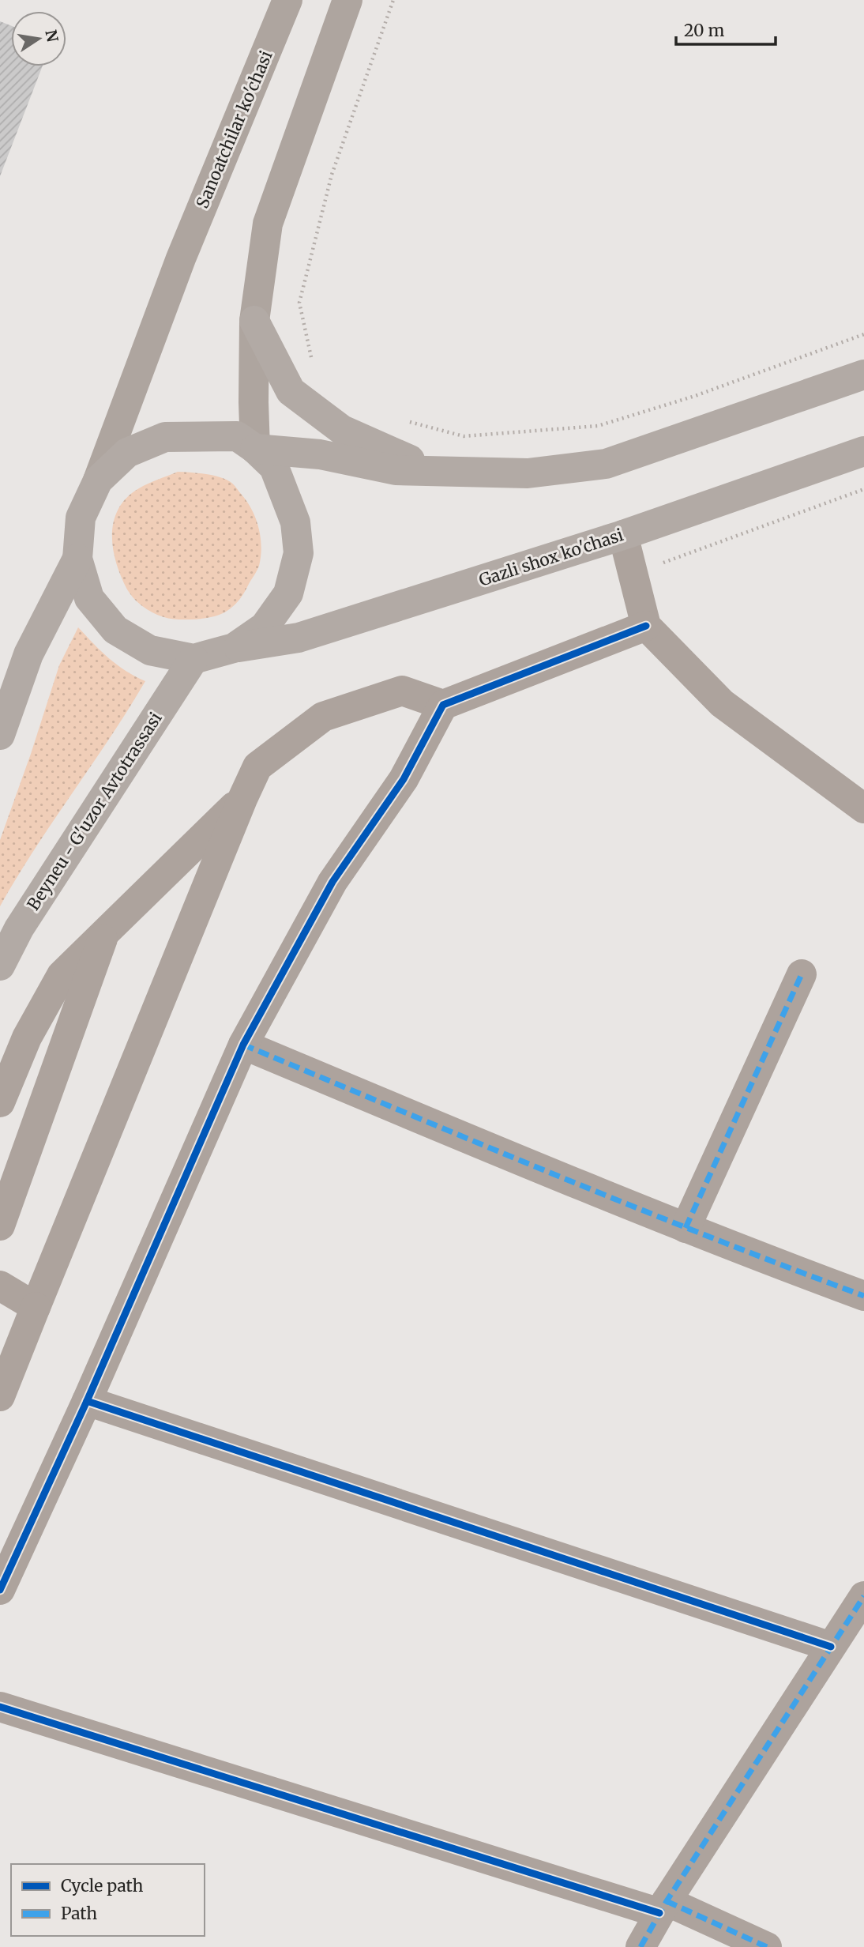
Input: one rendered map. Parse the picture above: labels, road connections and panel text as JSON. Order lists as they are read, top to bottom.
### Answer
{
  "streets": {
    "highway": ["Gazli shox ko'chasi", "Beyneu - G'uzor Avtotrassasi"],
    "main road": ["Sanoatchilar ko'chasi"]
  },
  "legend": ["Cycle path", "Path"],
  "scale_bar": "20 m",
  "north": "right"
}
